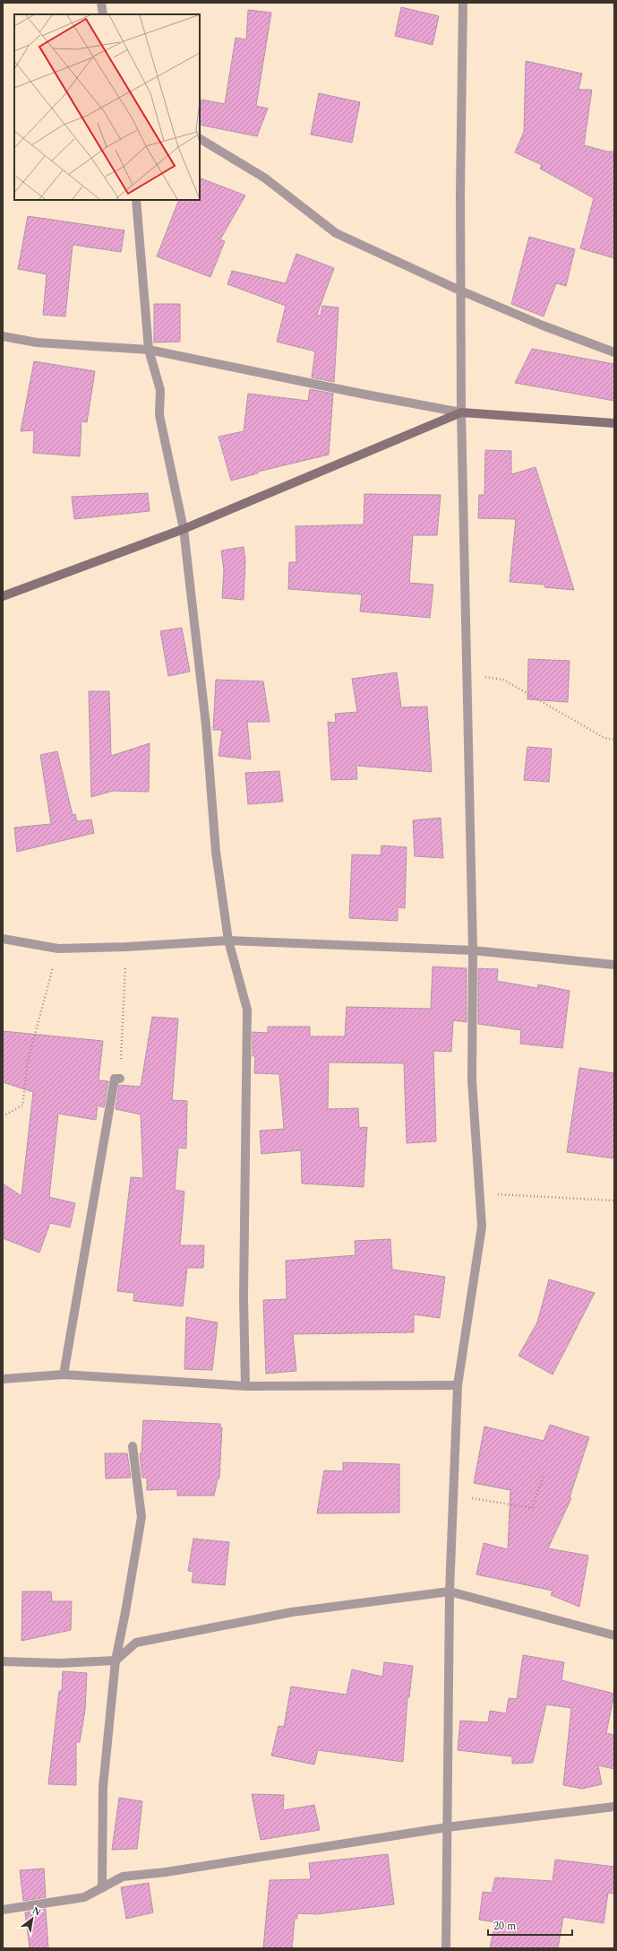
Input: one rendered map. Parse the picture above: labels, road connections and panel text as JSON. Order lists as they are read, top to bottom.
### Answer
{
  "scale_bar": "20 m",
  "north": "top right"
}
